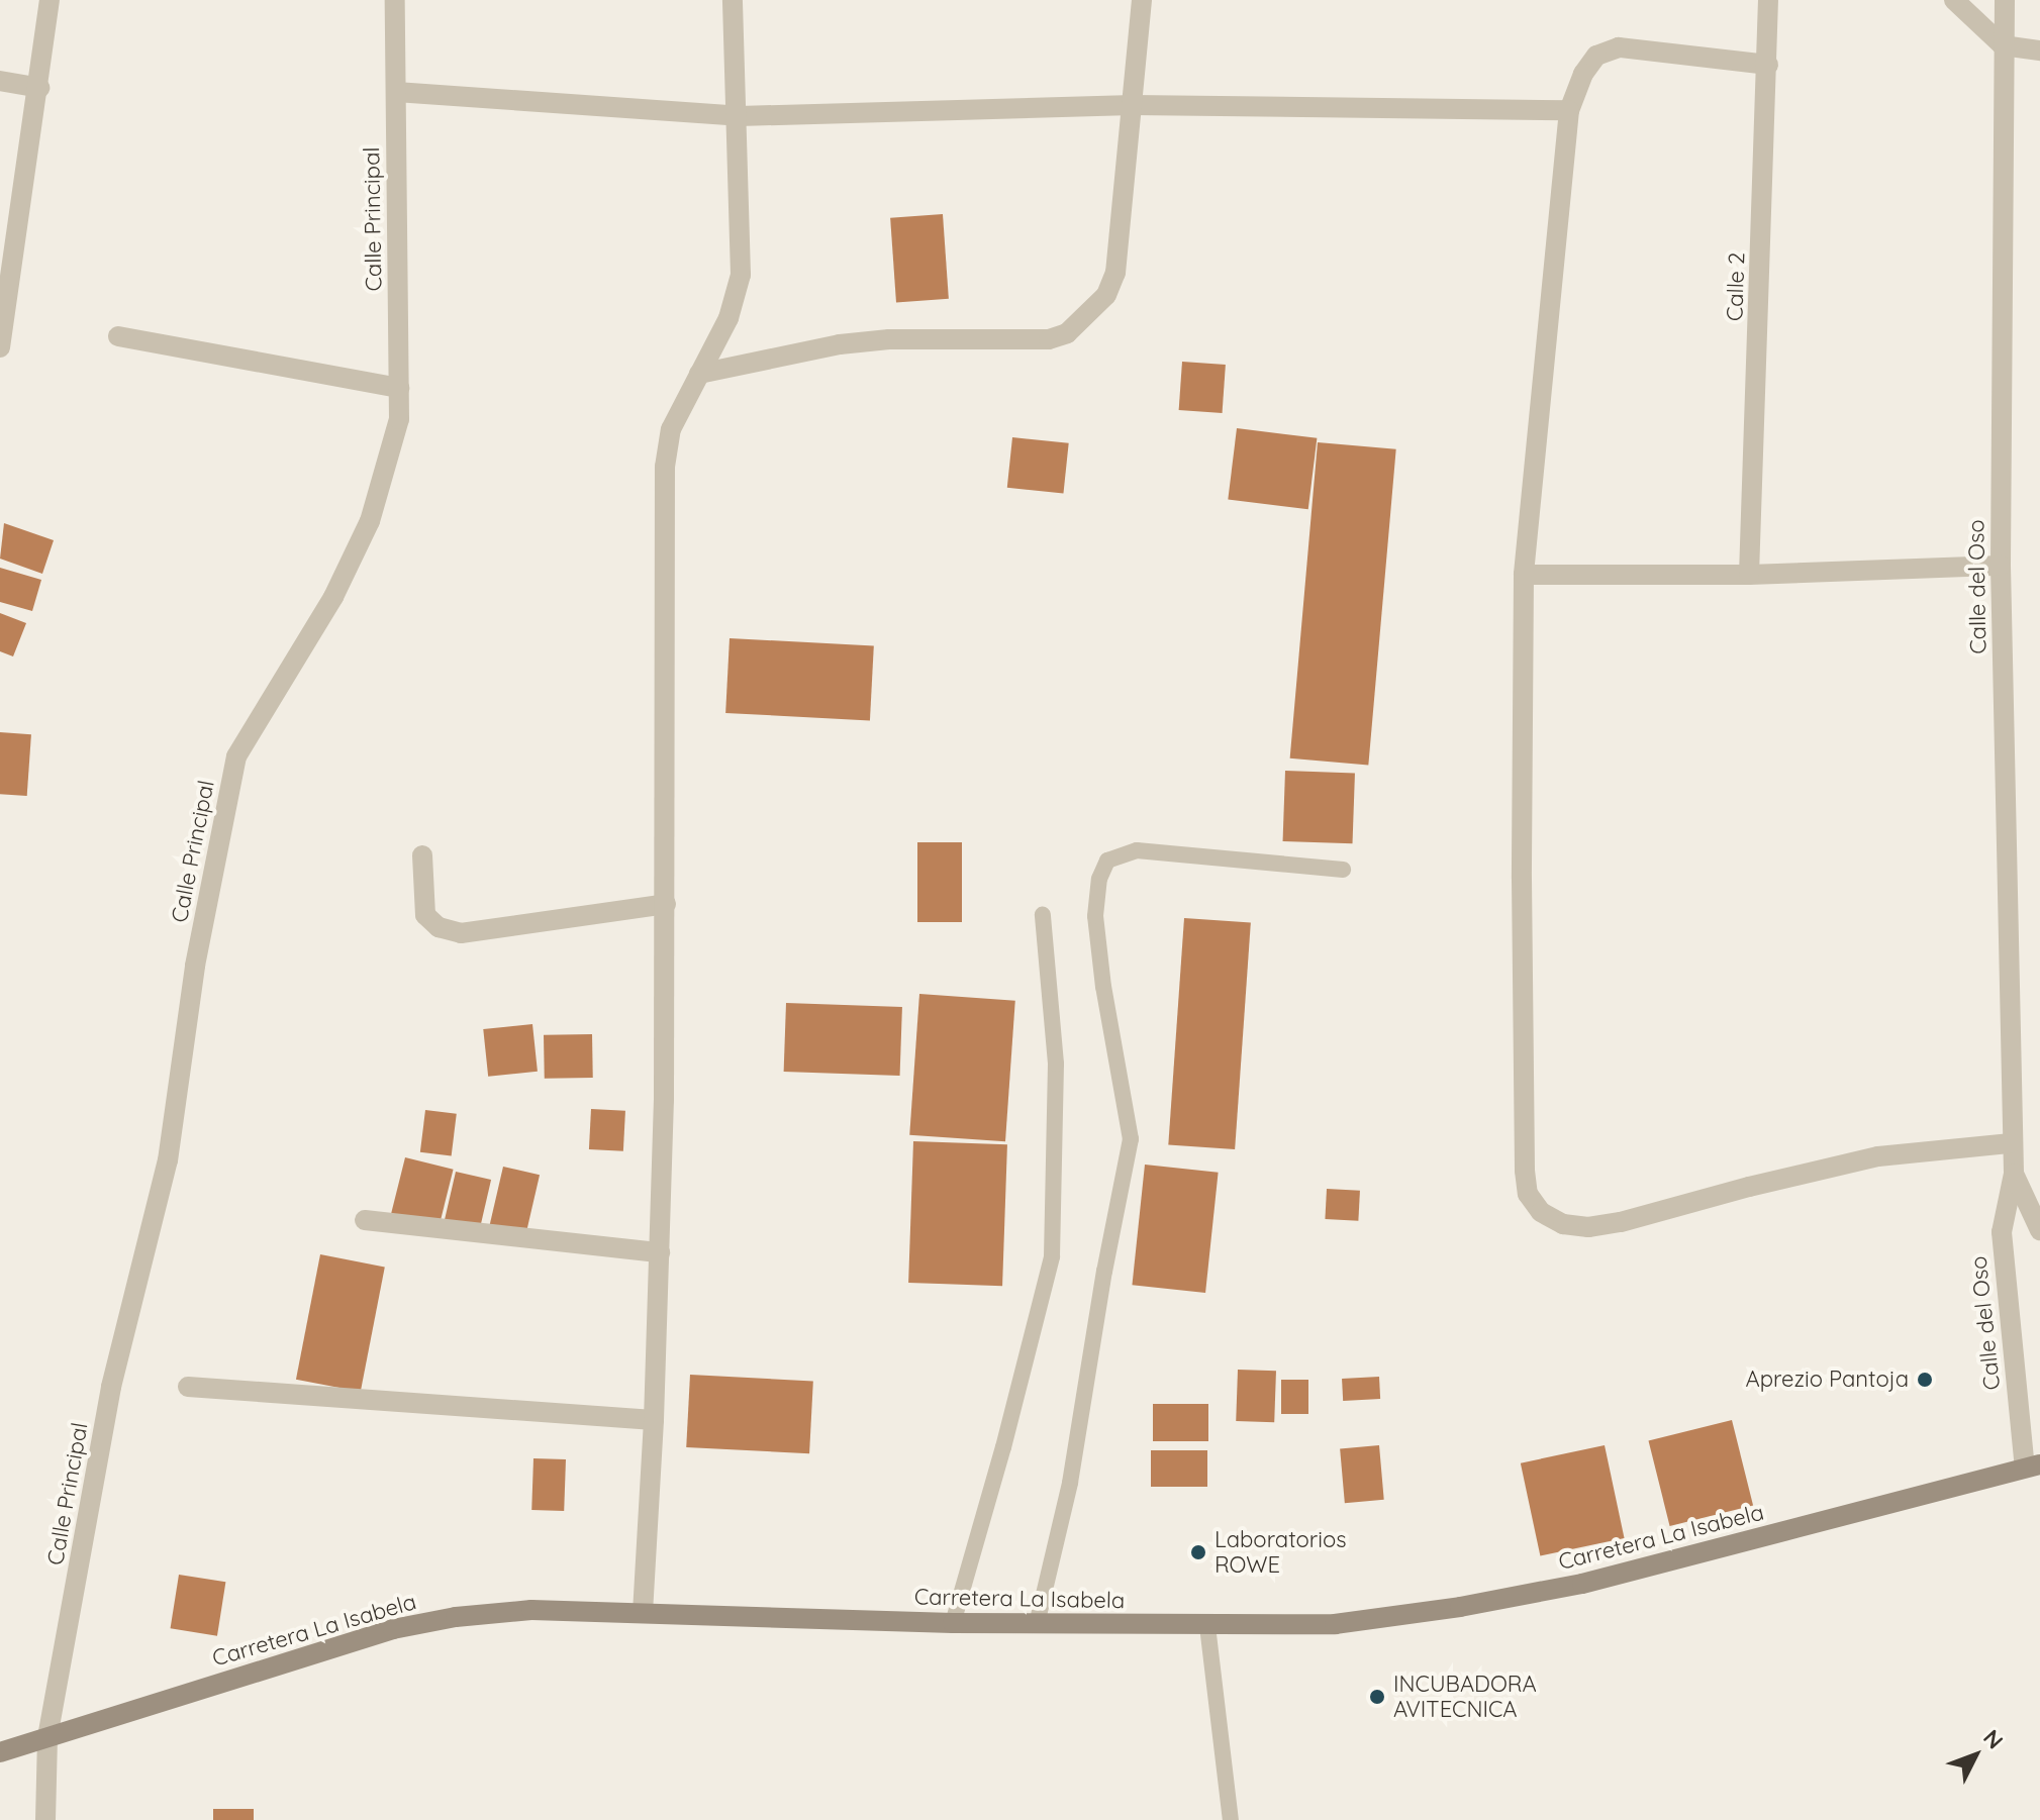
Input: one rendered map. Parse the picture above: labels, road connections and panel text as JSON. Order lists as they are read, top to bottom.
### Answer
{
  "streets": {
    "main road": ["Carretera La Isabela"],
    "street": ["Calle Principal", "Calle 2", "Calle del Oso"]
  },
  "crossings": [
    ["Calle Principal", "Carretera La Isabela"],
    ["Calle del Oso", "Carretera La Isabela"]
  ],
  "places": ["Aprezio Pantoja", "Laboratorios ROWE", "INCUBADORA AVITECNICA"],
  "north": "top right"
}
